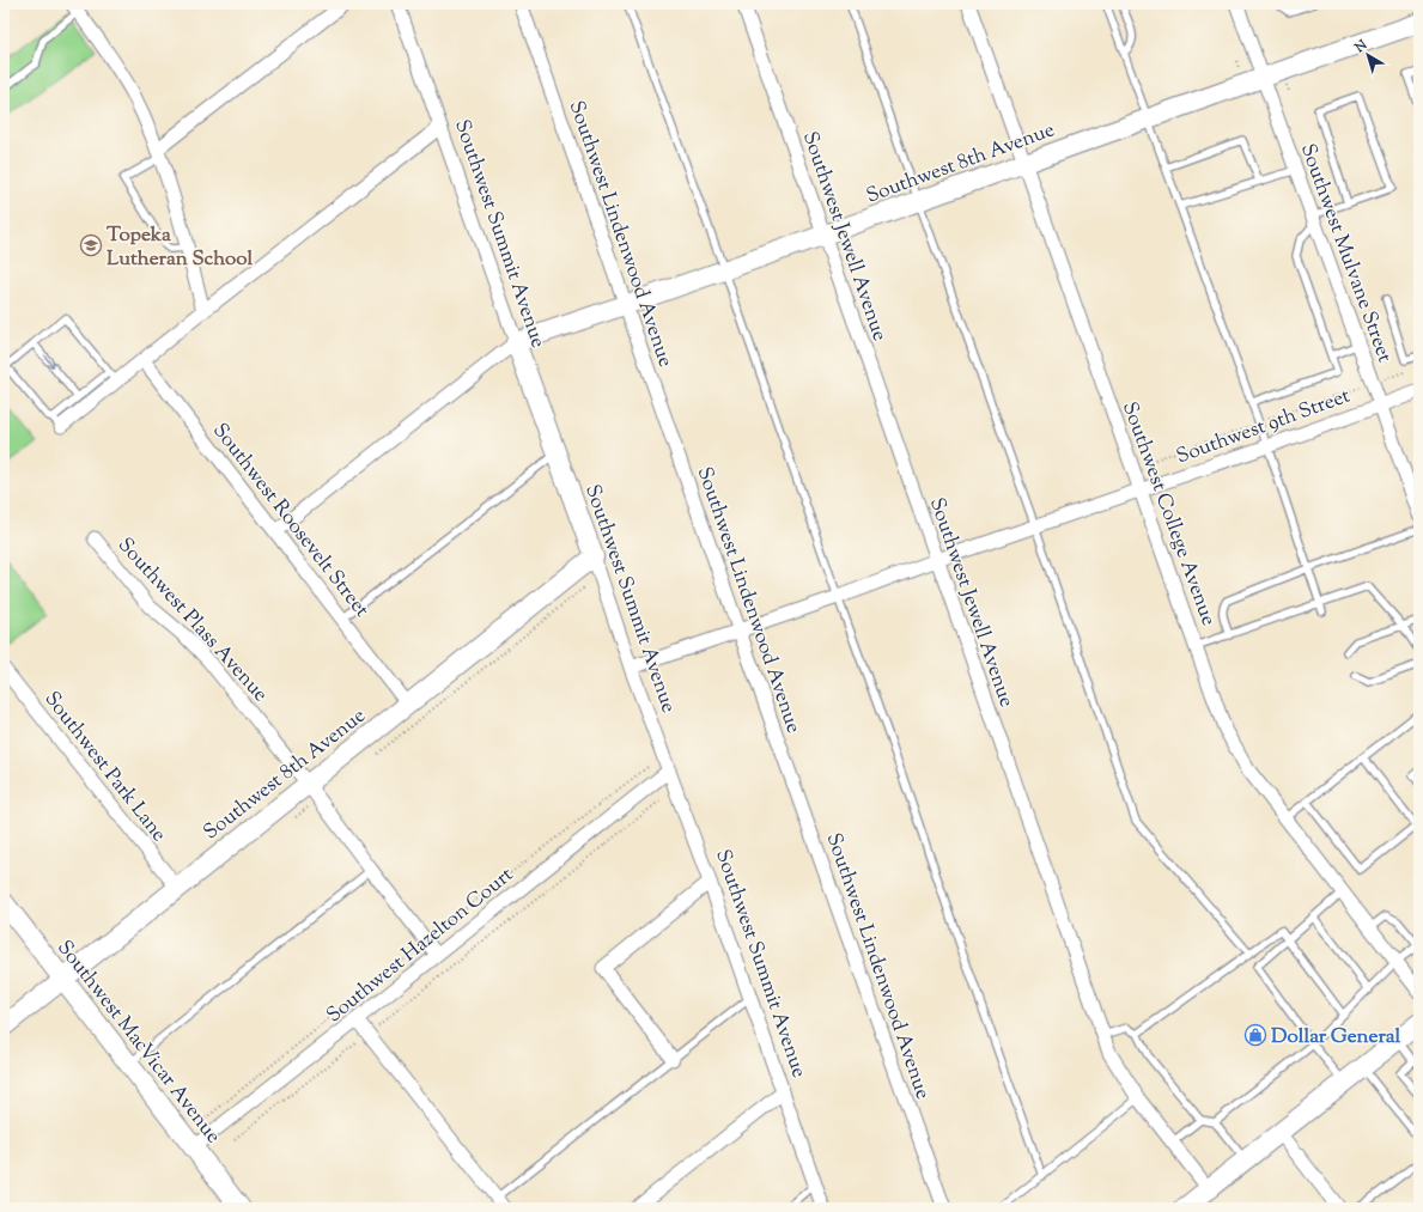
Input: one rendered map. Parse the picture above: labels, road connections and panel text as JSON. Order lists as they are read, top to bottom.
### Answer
{
  "streets": {
    "street": [
      "Southwest 8th Avenue",
      "Southwest Summit Avenue",
      "Southwest Lindenwood Avenue",
      "Southwest Jewell Avenue",
      "Southwest Mulvane Street",
      "Southwest 9th Street",
      "Southwest College Avenue",
      "Southwest Roosevelt Street",
      "Southwest Plass Avenue",
      "Southwest Park Lane",
      "Southwest Hazelton Court",
      "Southwest MacVicar Avenue"
    ]
  },
  "crossings": [
    ["Southwest 8th Avenue", "Southwest Summit Avenue"],
    ["Southwest 8th Avenue", "Southwest Lindenwood Avenue"],
    ["Southwest 8th Avenue", "Southwest Jewell Avenue"],
    ["Southwest 8th Avenue", "Southwest Mulvane Street"],
    ["Southwest 8th Avenue", "Southwest College Avenue"],
    ["Southwest 8th Avenue", "Southwest Roosevelt Street"],
    ["Southwest 8th Avenue", "Southwest Plass Avenue"],
    ["Southwest 8th Avenue", "Southwest Park Lane"],
    ["Southwest 8th Avenue", "Southwest MacVicar Avenue"],
    ["Southwest Summit Avenue", "Southwest 9th Street"],
    ["Southwest Summit Avenue", "Southwest Hazelton Court"],
    ["Southwest Lindenwood Avenue", "Southwest 9th Street"],
    ["Southwest Jewell Avenue", "Southwest 9th Street"],
    ["Southwest Mulvane Street", "Southwest 9th Street"],
    ["Southwest 9th Street", "Southwest College Avenue"],
    ["Southwest Plass Avenue", "Southwest Hazelton Court"],
    ["Southwest Hazelton Court", "Southwest MacVicar Avenue"]
  ],
  "places": {
    "school or university": ["Topeka Lutheran School"],
    "shop": ["Dollar General"]
  },
  "north": "top left"
}
